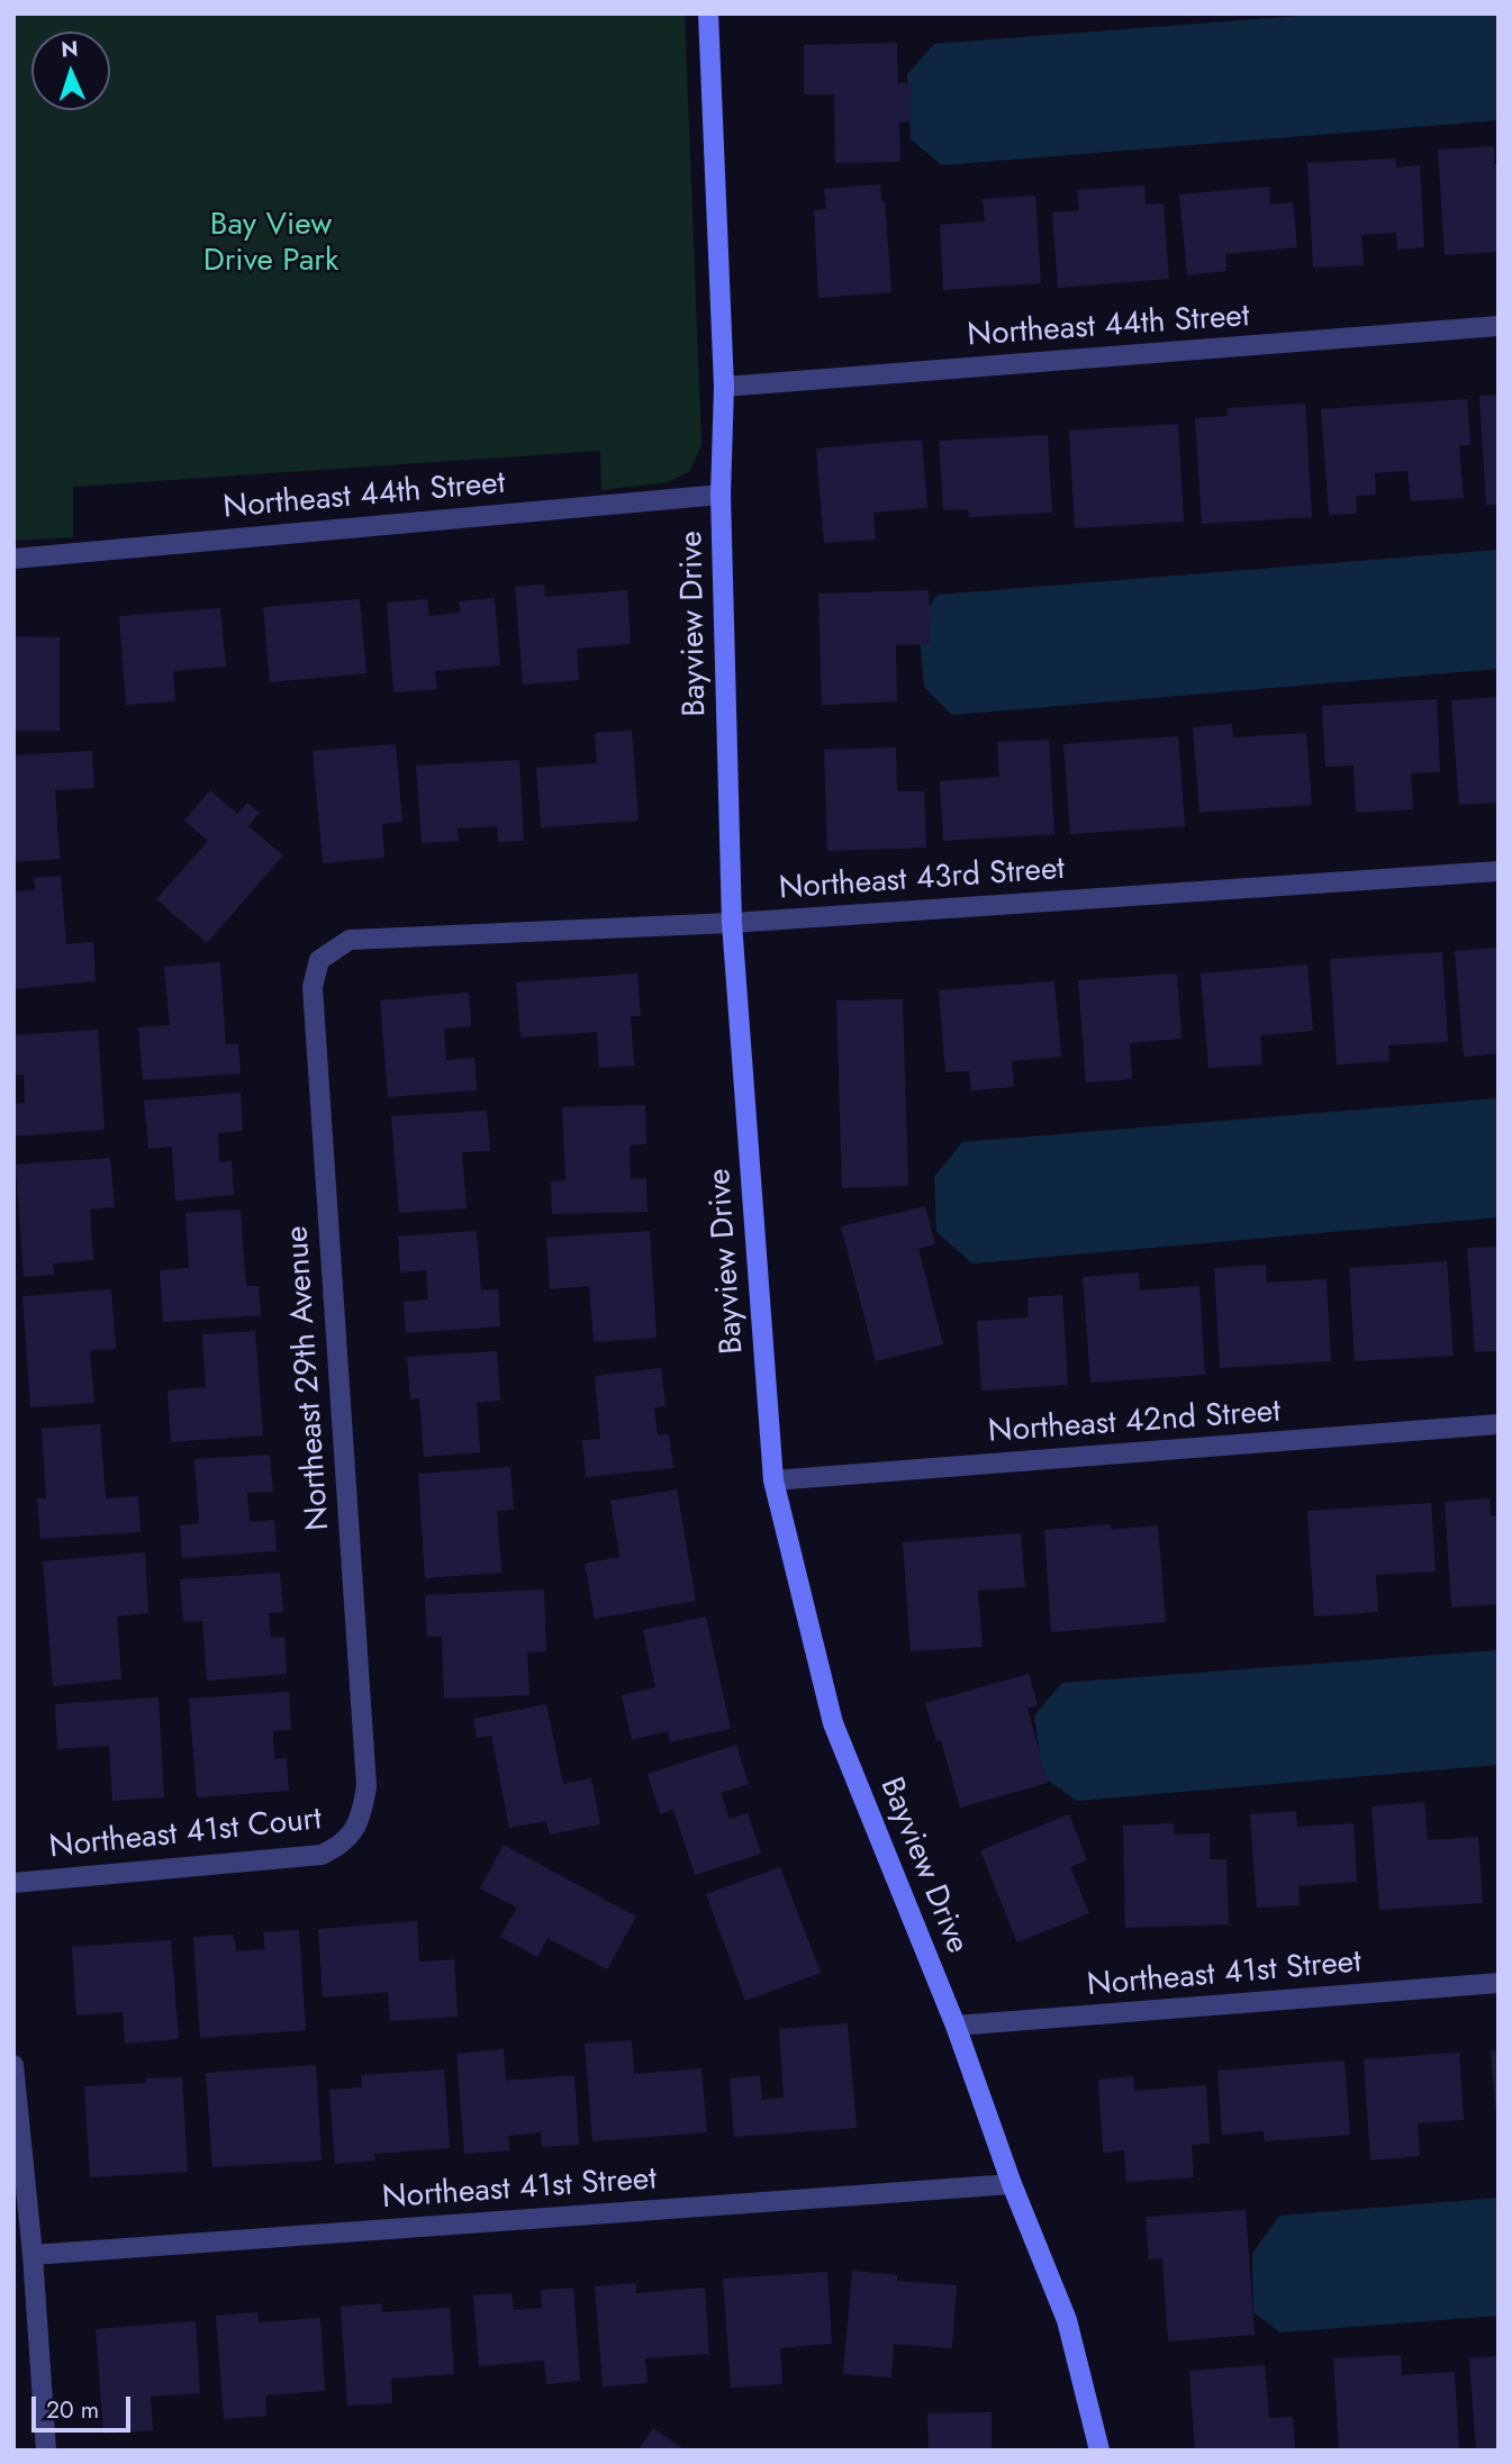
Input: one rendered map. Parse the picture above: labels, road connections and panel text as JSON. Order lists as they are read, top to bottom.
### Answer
{
  "streets": {
    "street": [
      "Northeast 44th Street",
      "Bayview Drive",
      "Northeast 43rd Street",
      "Northeast 29th Avenue",
      "Northeast 42nd Street",
      "Northeast 41st Court",
      "Northeast 41st Street"
    ]
  },
  "crossings": [
    ["Northeast 44th Street", "Bayview Drive"],
    ["Bayview Drive", "Northeast 43rd Street"],
    ["Bayview Drive", "Northeast 42nd Street"],
    ["Bayview Drive", "Northeast 41st Street"],
    ["Northeast 43rd Street", "Northeast 29th Avenue"],
    ["Northeast 29th Avenue", "Northeast 41st Court"]
  ],
  "parks": ["Bay View Drive Park"],
  "scale_bar": "20 m",
  "north": "top"
}
